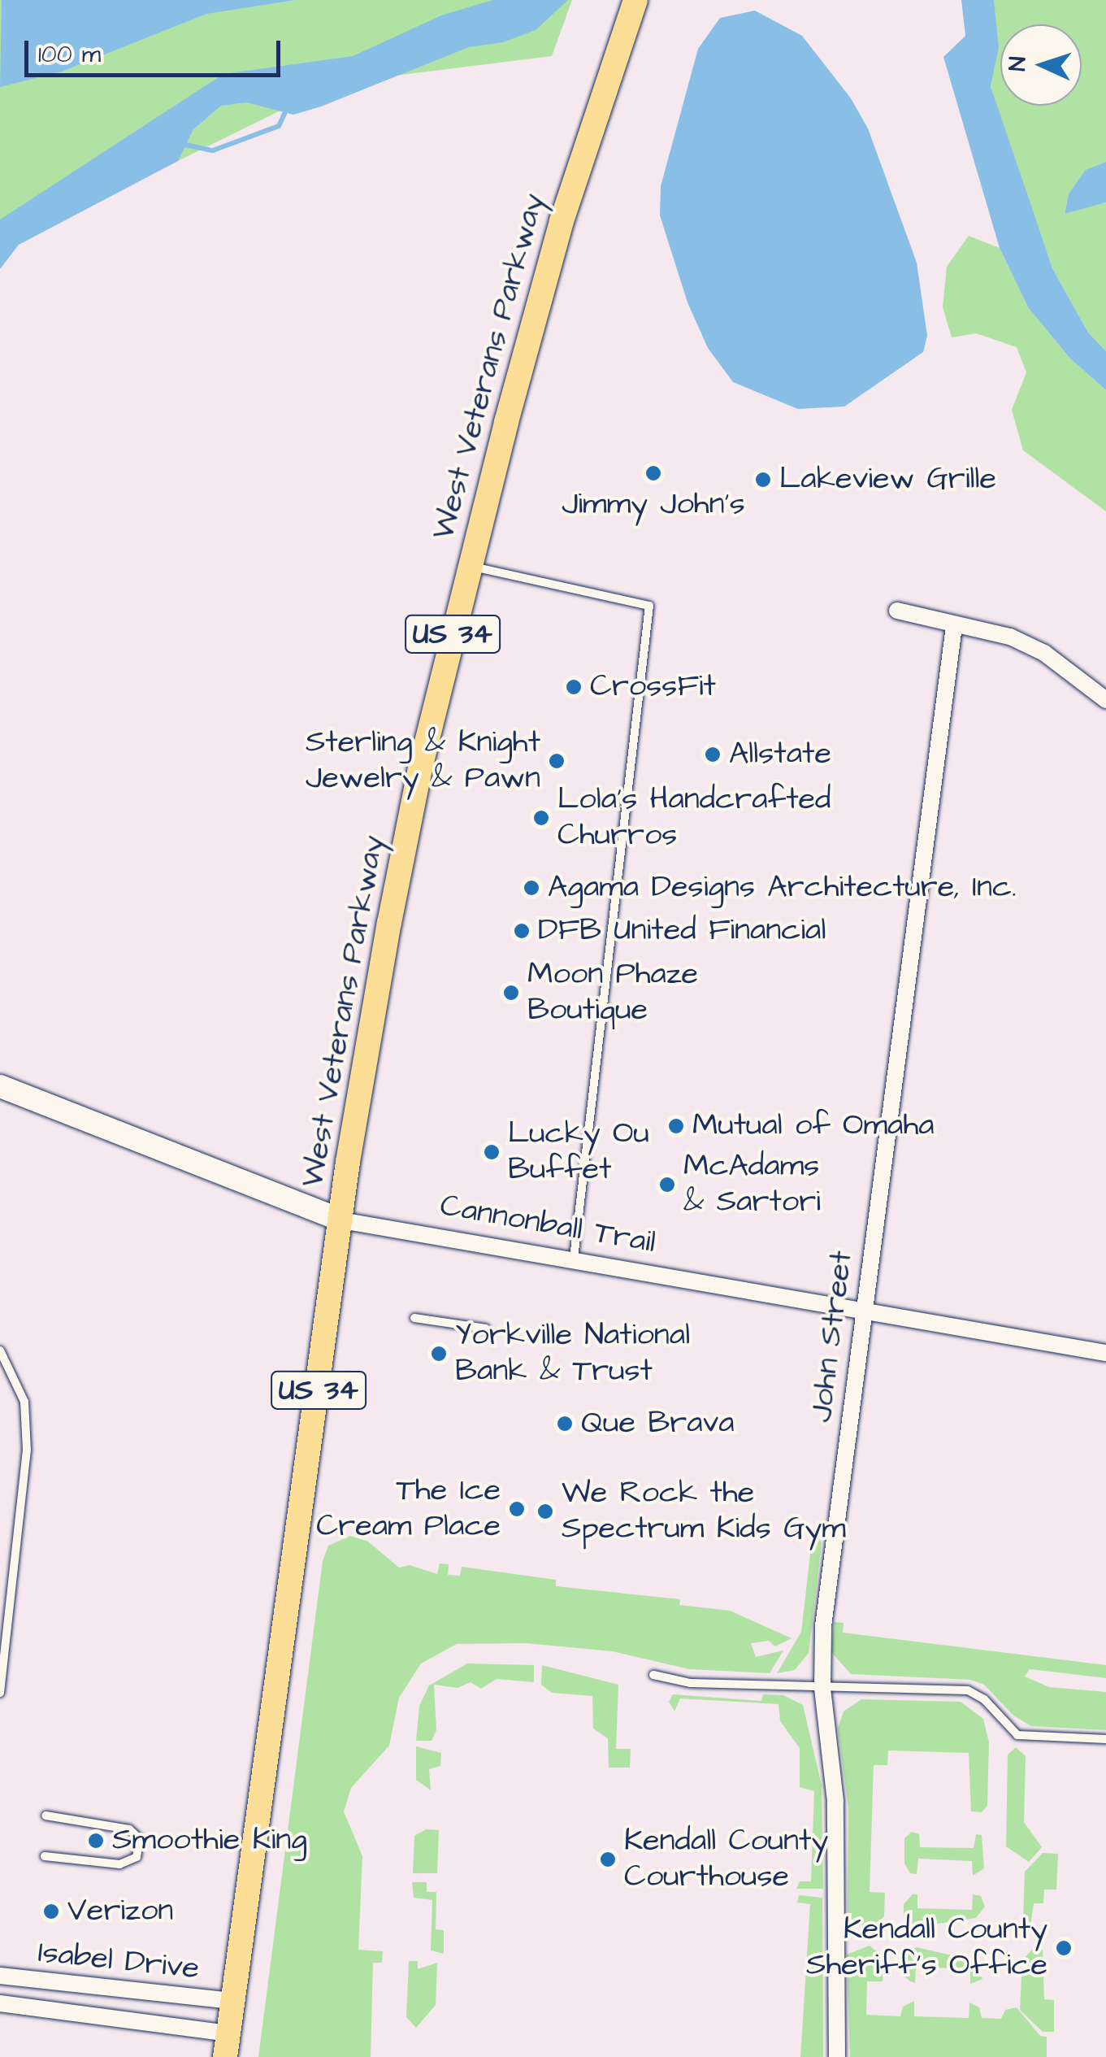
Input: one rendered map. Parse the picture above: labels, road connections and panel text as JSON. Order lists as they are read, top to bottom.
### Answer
{
  "streets": {
    "main road": ["West Veterans Parkway", "US 34", "Cannonball Trail"],
    "street": ["John Street", "Isabel Drive"]
  },
  "crossings": [
    ["West Veterans Parkway", "Cannonball Trail"],
    ["West Veterans Parkway", "Isabel Drive"],
    ["Cannonball Trail", "John Street"]
  ],
  "places": [
    "Jimmy John's",
    "Lakeview Grille",
    "CrossFit",
    "Allstate",
    "Sterling & Knight Jewelry & Pawn",
    "Lola's Handcrafted Churros",
    "Agama Designs Architecture, Inc.",
    "DFB United Financial",
    "Moon Phaze Boutique",
    "Mutual of Omaha",
    "Lucky Ou Buffet",
    "McAdams & Sartori",
    "Yorkville National Bank & Trust",
    "Que Brava",
    "The Ice Cream Place",
    "We Rock the Spectrum Kids Gym",
    "Smoothie King",
    "Kendall County Courthouse",
    "Verizon",
    "Kendall County Sheriff's Office"
  ],
  "scale_bar": "100 m",
  "north": "left"
}
